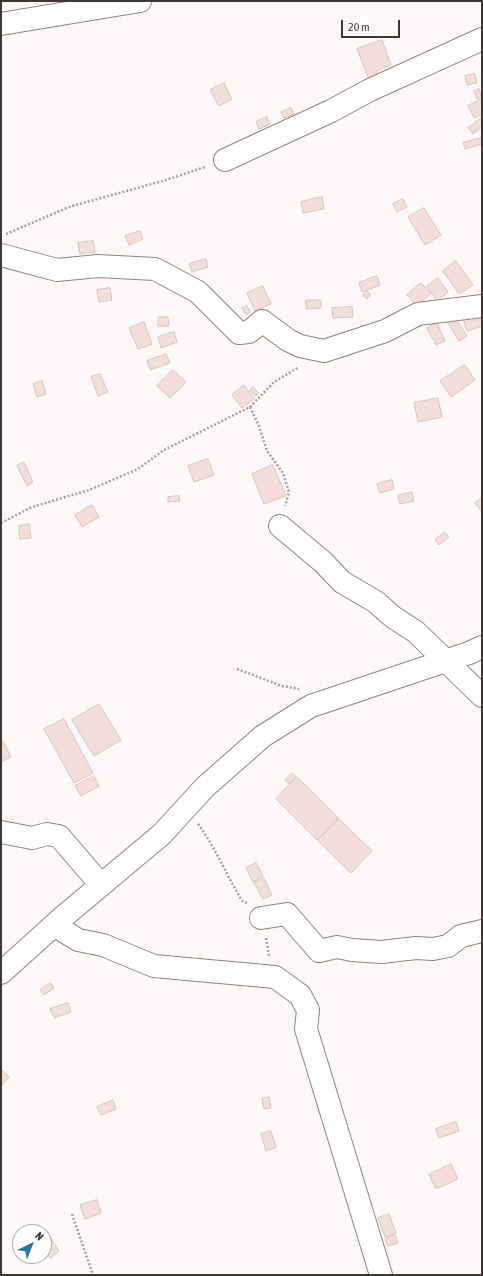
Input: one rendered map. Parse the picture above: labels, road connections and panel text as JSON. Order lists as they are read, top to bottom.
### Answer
{
  "scale_bar": "20 m",
  "north": "top right"
}
